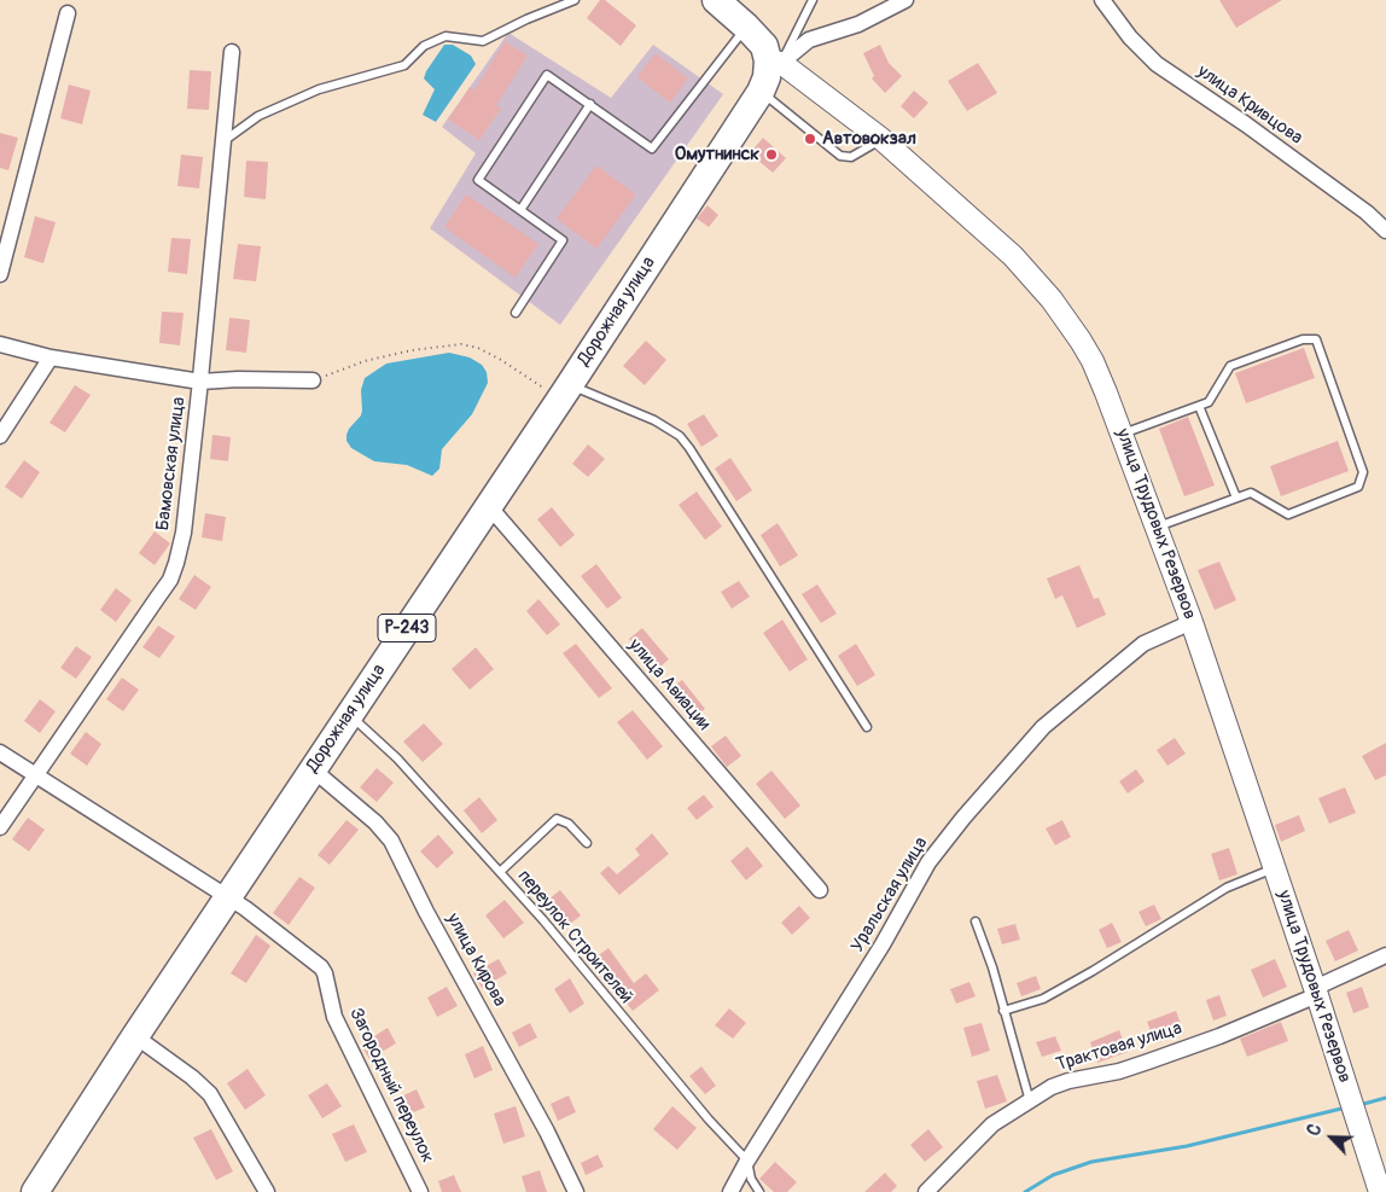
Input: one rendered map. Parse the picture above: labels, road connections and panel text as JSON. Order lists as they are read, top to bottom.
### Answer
{
  "streets": {
    "highway": ["Дорожная улица", "улица Трудовых Резервов", "Р-243"],
    "street": [
      "улица Кривцова",
      "Бамовская улица",
      "улица Авиации",
      "Уральская улица",
      "улица Кирова",
      "Трактовая улица",
      "Загородный переулок"
    ],
    "lane": ["переулок Строителей"]
  },
  "crossings": [
    ["Дорожная улица", "улица Трудовых Резервов"],
    ["Дорожная улица", "улица Авиации"],
    ["Дорожная улица", "переулок Строителей"],
    ["Дорожная улица", "улица Кирова"],
    ["Дорожная улица", "Загородный переулок"],
    ["Бамовская улица", "Загородный переулок"],
    ["улица Трудовых Резервов", "Уральская улица"],
    ["улица Трудовых Резервов", "Трактовая улица"],
    ["Уральская улица", "переулок Строителей"]
  ],
  "places": ["Автовокзал", "Омутнинск"],
  "north": "top left"
}
